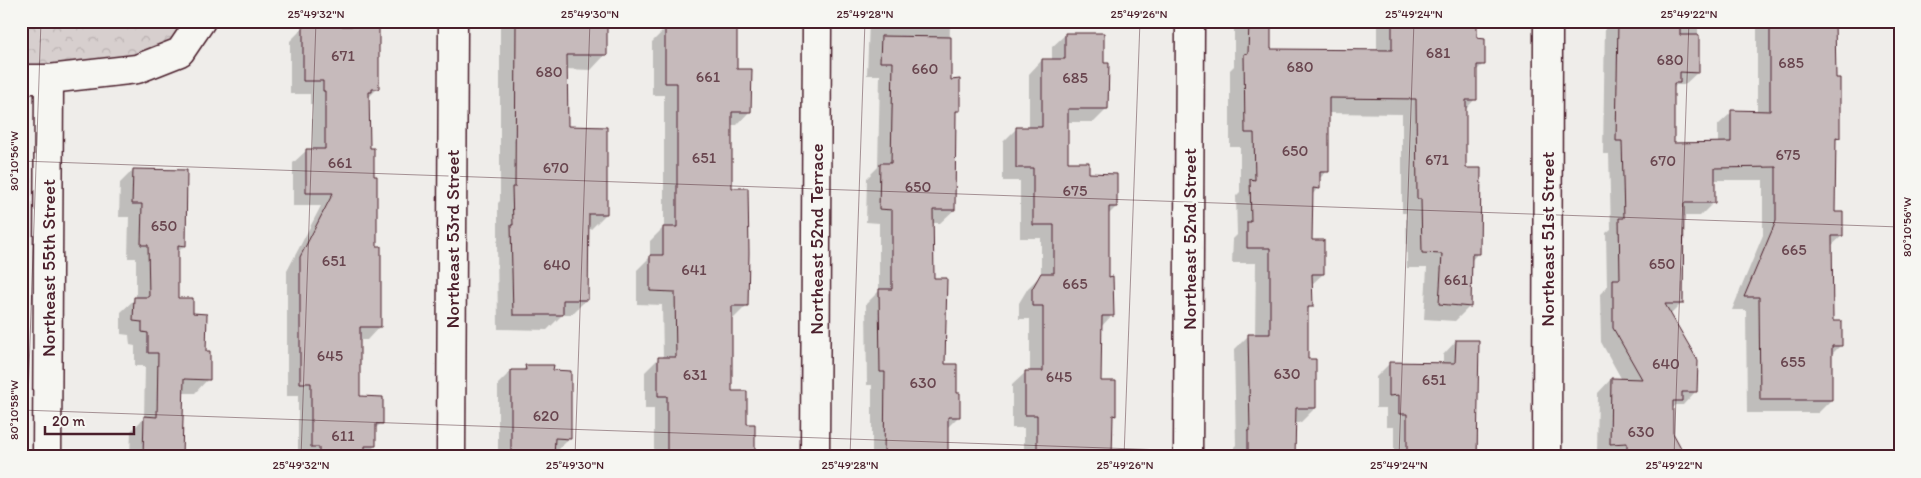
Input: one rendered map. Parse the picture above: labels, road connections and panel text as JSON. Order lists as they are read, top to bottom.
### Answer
{
  "streets": {
    "street": [
      "Northeast 53rd Street",
      "Northeast 52nd Terrace",
      "Northeast 52nd Street",
      "Northeast 51st Street",
      "Northeast 55th Street"
    ]
  },
  "house_numbers": [
    "681",
    "671",
    "680",
    "685",
    "680",
    "660",
    "680",
    "661",
    "685",
    "650",
    "675",
    "651",
    "671",
    "670",
    "661",
    "670",
    "650",
    "675",
    "650",
    "665",
    "651",
    "650",
    "640",
    "641",
    "661",
    "665",
    "645",
    "655",
    "640",
    "630",
    "631",
    "645",
    "651",
    "630",
    "620",
    "630",
    "611"
  ],
  "scale_bar": "20 m",
  "coordinates": [
    "25°49'32\"N",
    "25°49'30\"N",
    "25°49'28\"N",
    "25°49'26\"N",
    "25°49'24\"N",
    "25°49'22\"N",
    "80°10'56\"W",
    "80°10'58\"W"
  ]
}
